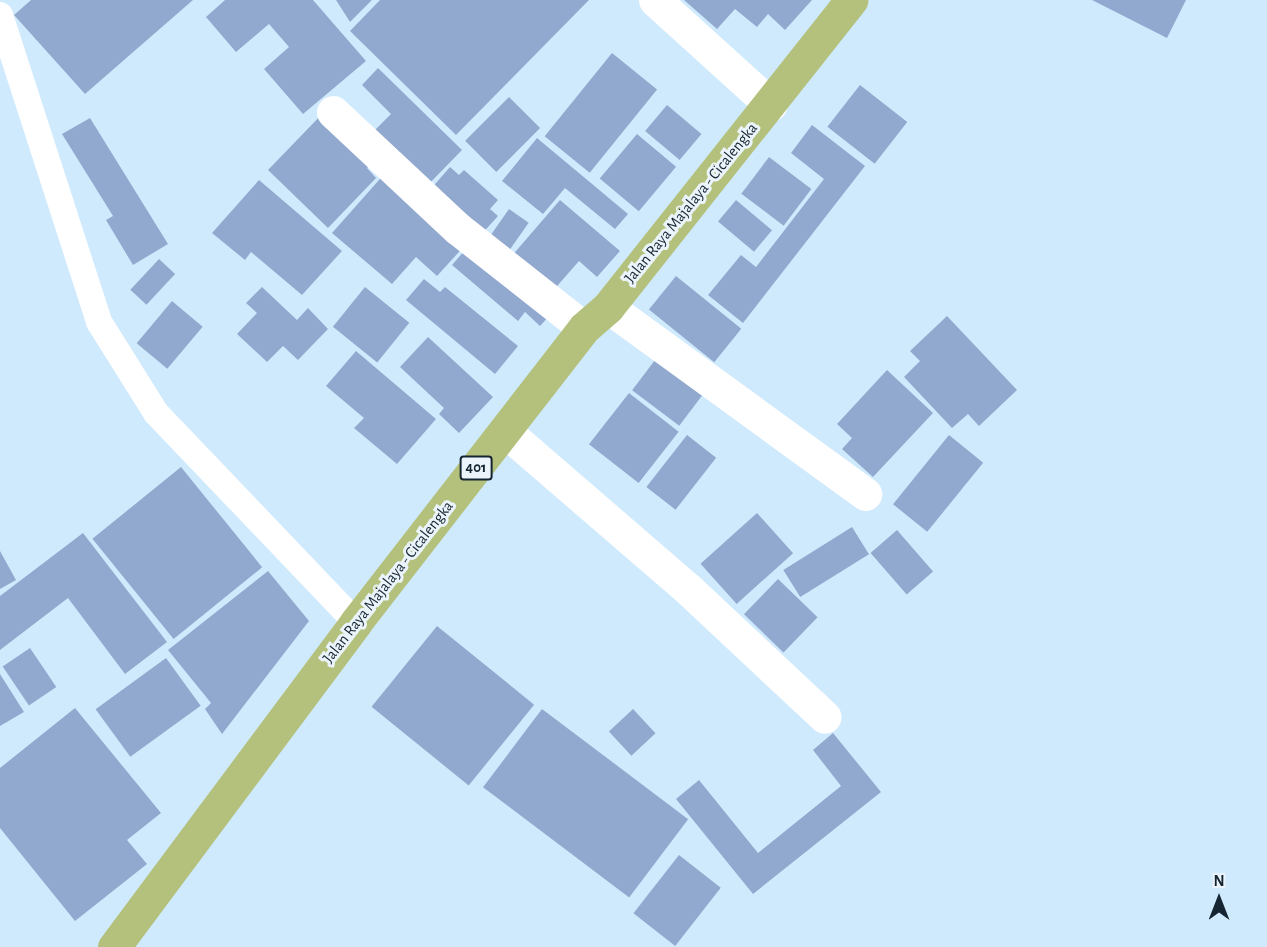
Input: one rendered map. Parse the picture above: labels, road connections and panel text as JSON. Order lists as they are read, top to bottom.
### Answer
{
  "streets": {
    "main road": ["Jalan Raya Majalaya - Cicalengka", "401"]
  },
  "north": "top"
}
